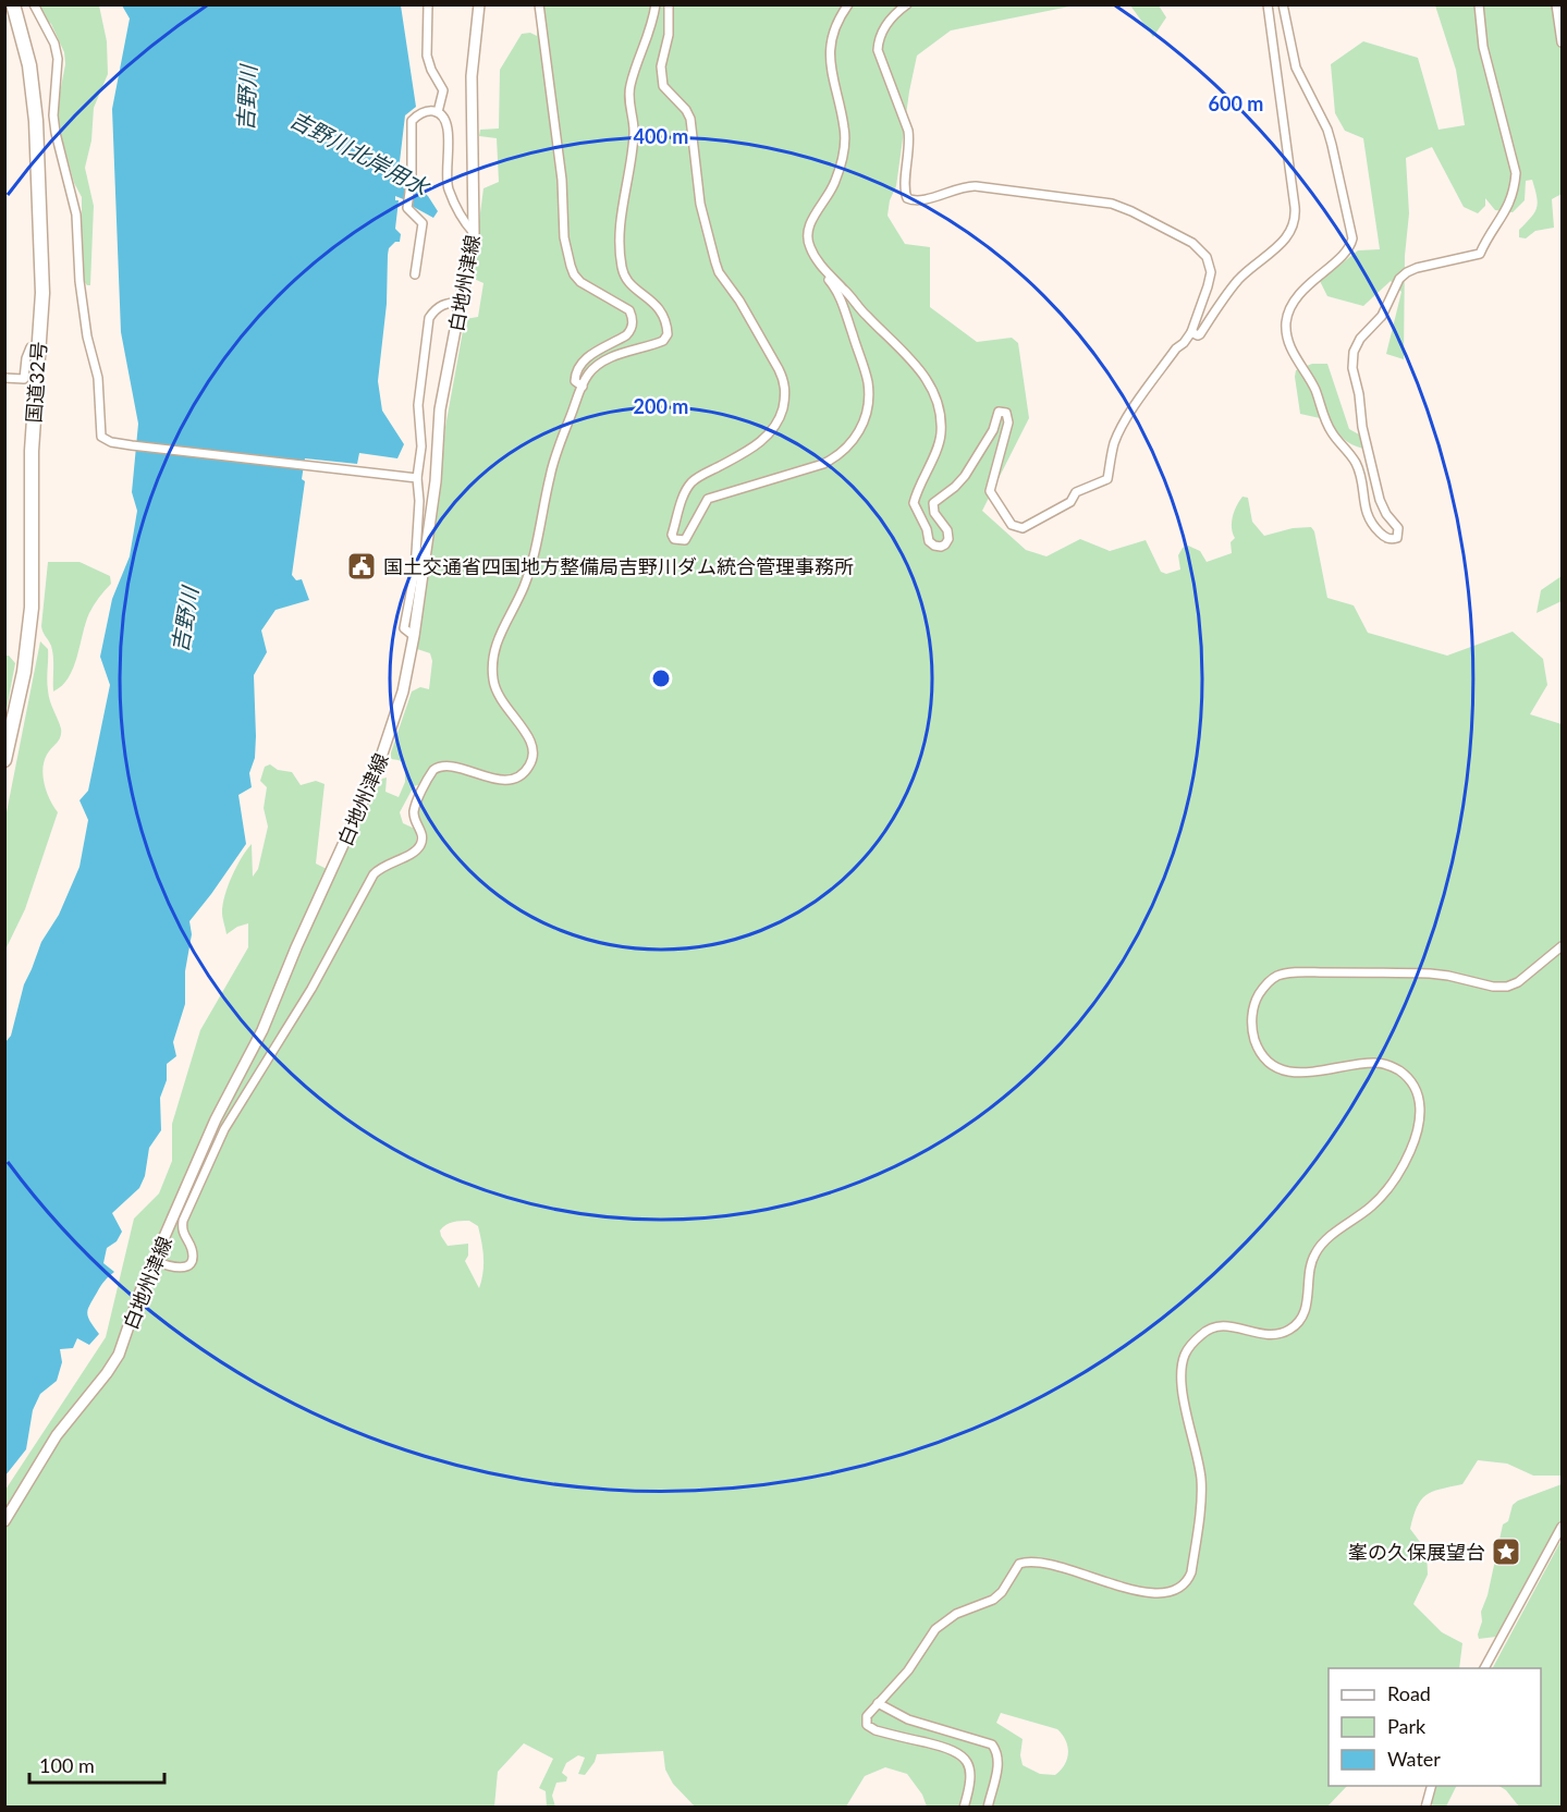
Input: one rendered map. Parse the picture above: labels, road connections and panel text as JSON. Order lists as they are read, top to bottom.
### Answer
{
  "streets": {
    "highway": ["国道32号"],
    "main road": ["白地州津線"]
  },
  "water": ["吉野川", "吉野川北岸用水"],
  "places": {
    "public building": ["国土交通省四国地方整備局吉野川ダム統合管理事務所"],
    "place": ["峯の久保展望台"]
  },
  "legend": ["Road", "Park", "Water"],
  "scale_bar": "100 m",
  "rings": ["600 m", "400 m", "200 m"]
}
